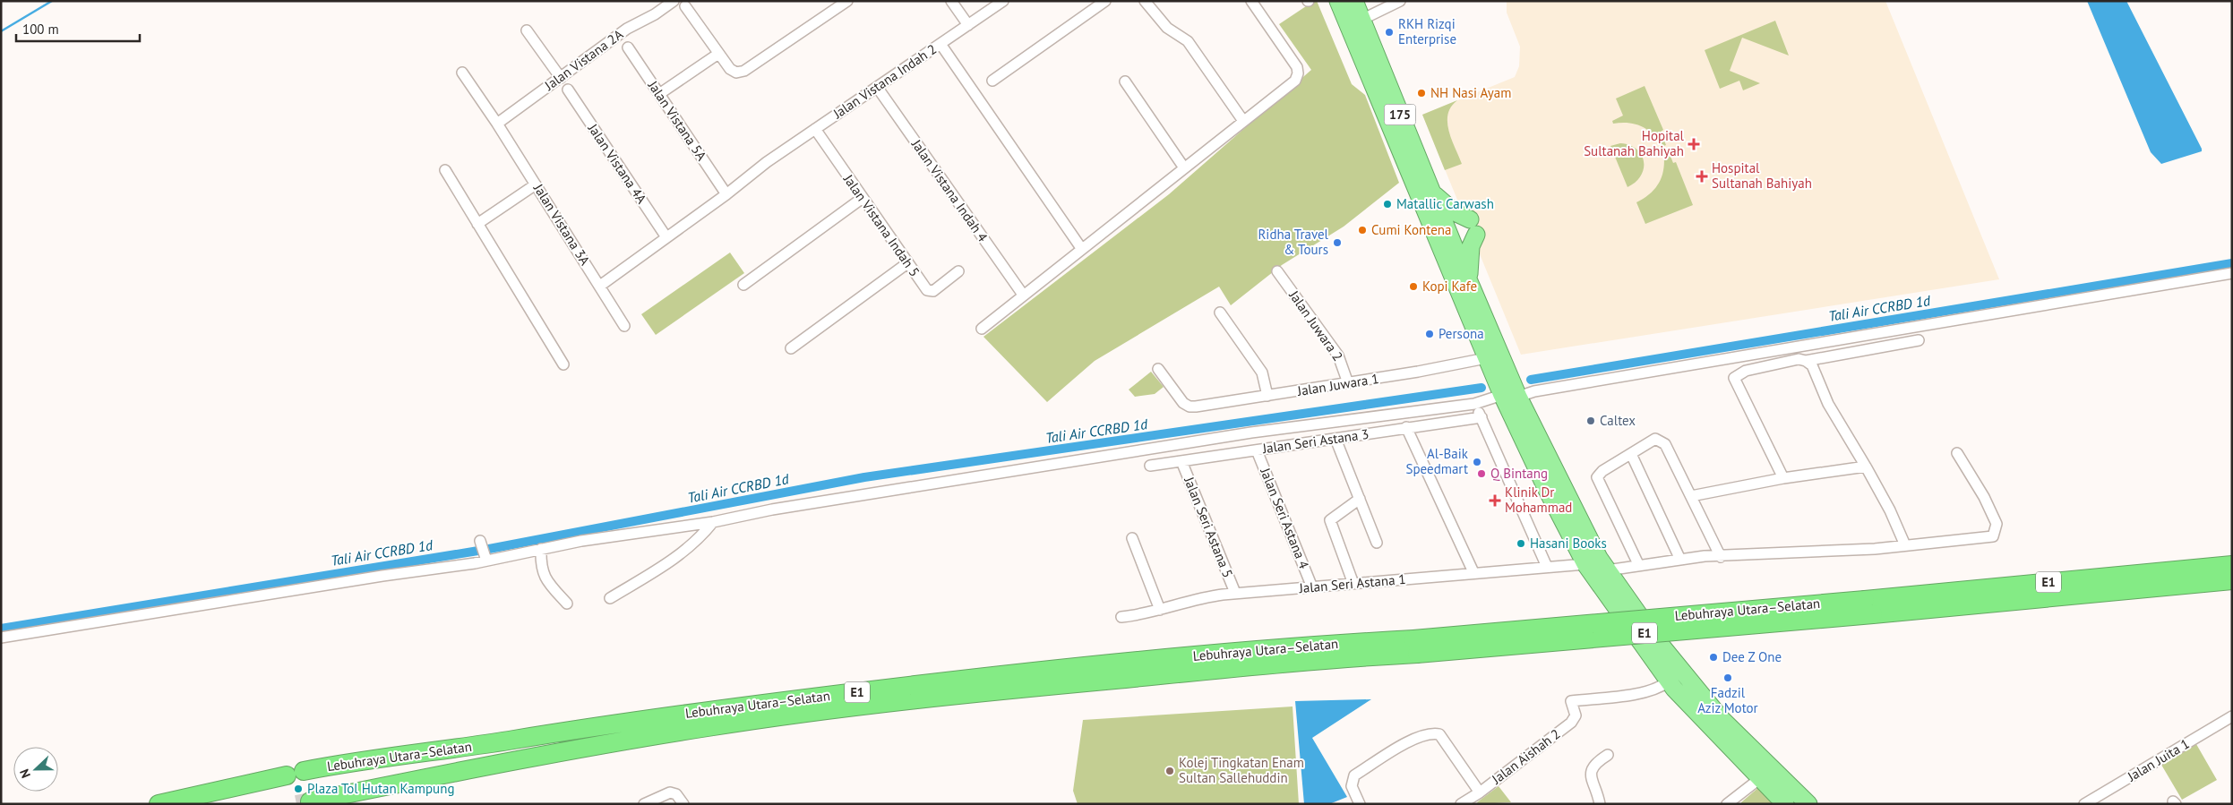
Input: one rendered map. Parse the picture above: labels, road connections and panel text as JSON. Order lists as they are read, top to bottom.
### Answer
{
  "streets": {
    "highway": ["175", "E1", "Lebuhraya Utara–Selatan"],
    "street": [
      "Jalan Vistana 2A",
      "Jalan Vistana Indah 2",
      "Jalan Vistana 5A",
      "Jalan Vistana 4A",
      "Jalan Vistana Indah 4",
      "Jalan Vistana 3A",
      "Jalan Vistana Indah 5",
      "Jalan Juwara 2",
      "Jalan Juwara 1",
      "Jalan Seri Astana 3",
      "Jalan Seri Astana 4",
      "Jalan Seri Astana 5",
      "Jalan Seri Astana 1",
      "Jalan Aishah 2",
      "Jalan Juita 1"
    ]
  },
  "crossings": [
    ["Jalan Vistana 2A", "Jalan Vistana 3A"],
    ["Jalan Vistana Indah 2", "Jalan Vistana 5A"],
    ["Jalan Vistana Indah 2", "Jalan Vistana 4A"],
    ["Jalan Vistana Indah 2", "Jalan Vistana Indah 4"],
    ["Jalan Vistana Indah 2", "Jalan Vistana 3A"],
    ["Jalan Vistana Indah 2", "Jalan Vistana Indah 5"],
    ["175", "Jalan Juwara 1"],
    ["175", "Jalan Seri Astana 1"],
    ["175", "Jalan Aishah 2"],
    ["Jalan Juwara 2", "Jalan Juwara 1"],
    ["Jalan Seri Astana 3", "Jalan Seri Astana 4"],
    ["Jalan Seri Astana 3", "Jalan Seri Astana 5"],
    ["Jalan Seri Astana 4", "Jalan Seri Astana 1"],
    ["Jalan Seri Astana 5", "Jalan Seri Astana 1"]
  ],
  "water": ["Tali Air CCRBD 1d"],
  "places": {
    "other": [
      "RKH Rizqi Enterprise",
      "NH Nasi Ayam",
      "Matallic Carwash",
      "Cumi Kontena",
      "Ridha Travel & Tours",
      "Kopi Kafe",
      "Persona",
      "Caltex",
      "Al-Baik Speedmart",
      "Q Bintang",
      "Hasani Books",
      "Dee Z One",
      "Fadzil Aziz Motor",
      "Kolej Tingkatan Enam Sultan Sallehuddin",
      "Plaza Tol Hutan Kampung"
    ],
    "health": ["Hopital Sultanah Bahiyah", "Hospital Sultanah Bahiyah", "Klinik Dr Mohammad"]
  },
  "scale_bar": "100 m",
  "north": "left"
}
